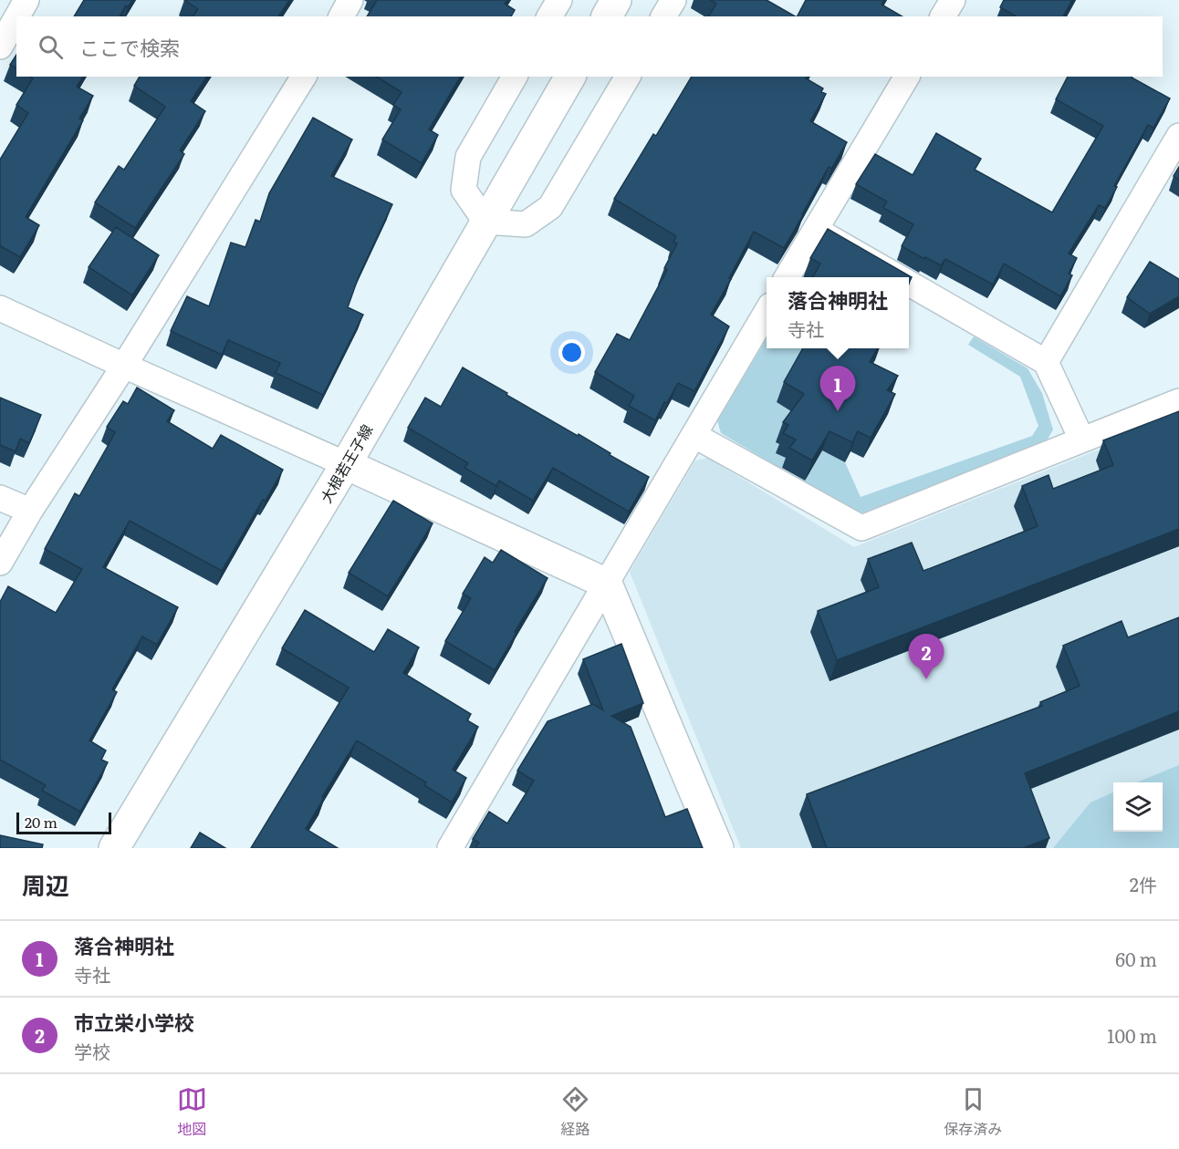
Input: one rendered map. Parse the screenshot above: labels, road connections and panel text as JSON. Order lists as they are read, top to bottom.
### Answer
{
  "streets": {
    "street": ["大根若王子線"]
  },
  "scale_bar": "20 m",
  "page": {
    "search": "ここで検索",
    "popup": ["落合神明社", "寺社"],
    "pins": ["1", "2"],
    "scale": "20 m",
    "heading": ["周辺", "2件"],
    "list": [
      {
        "mark": "1",
        "name": "落合神明社",
        "note": "寺社",
        "value": "60 m"
      },
      {
        "mark": "2",
        "name": "市立栄小学校",
        "note": "学校",
        "value": "100 m"
      }
    ],
    "nav": ["地図", "経路", "保存済み"]
  }
}
